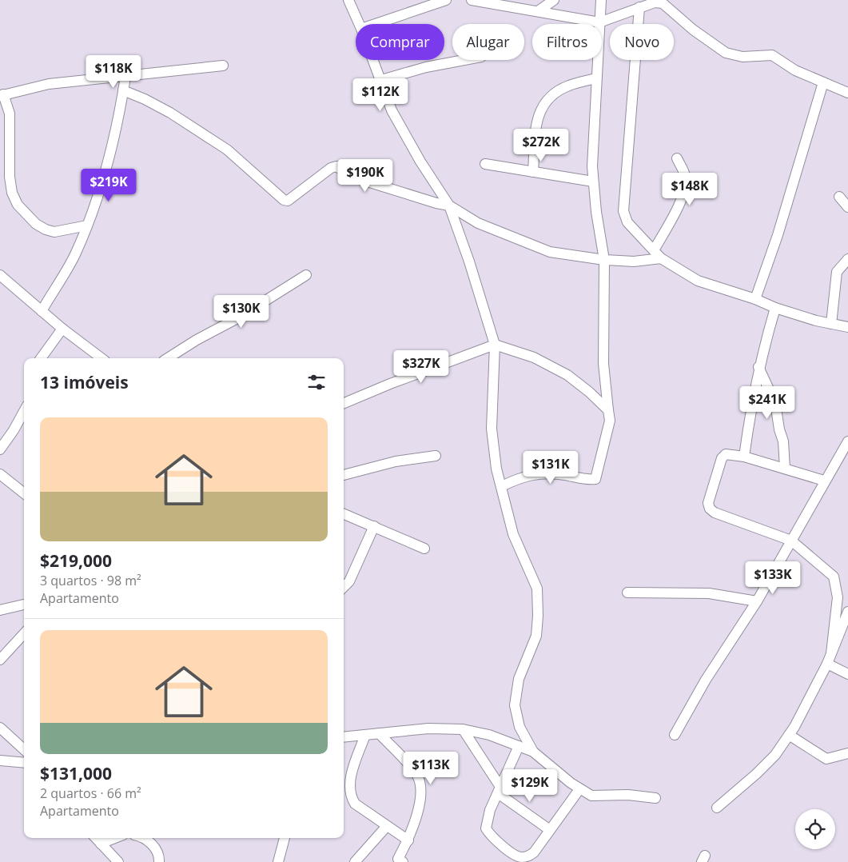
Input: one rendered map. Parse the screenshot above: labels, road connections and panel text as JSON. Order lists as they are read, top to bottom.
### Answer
{
  "page": {
    "chip": [
      "Comprar",
      "Alugar",
      "Filtros",
      "Novo"
    ],
    "price": [
      "$118K",
      "$112K",
      "$272K",
      "$190K",
      "$219K",
      "$148K",
      "$130K",
      "$327K",
      "$241K",
      "$131K",
      "$133K",
      "$113K",
      "$129K"
    ],
    "heading": "13 imóveis",
    "list": [
      {
        "name": "$219,000",
        "note": "3 quartos · 98 m² · Apartamento"
      },
      {
        "name": "$131,000",
        "note": "2 quartos · 66 m² · Apartamento"
      }
    ]
  }
}
